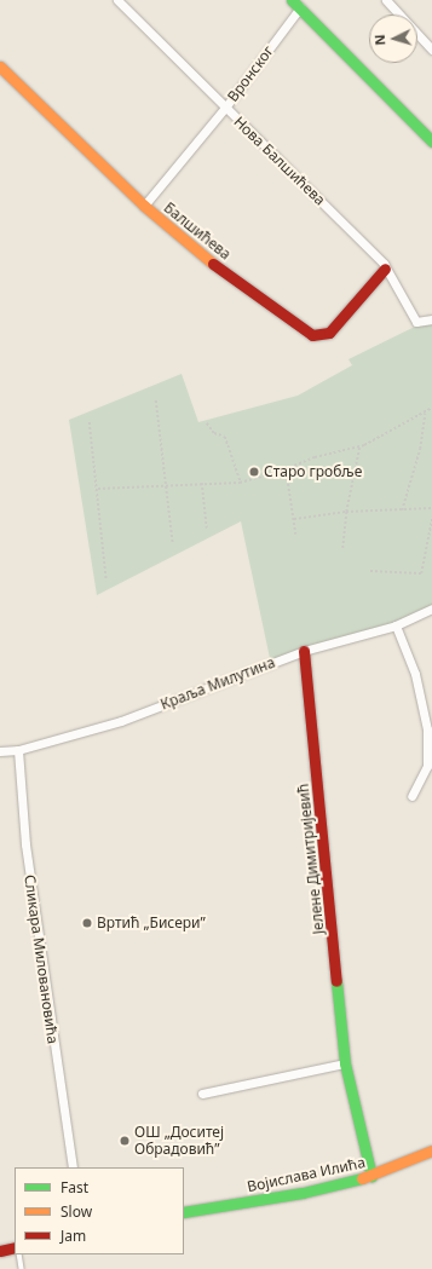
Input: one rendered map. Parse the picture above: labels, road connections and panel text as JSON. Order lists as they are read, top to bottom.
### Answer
{
  "streets": {
    "street": [
      "Вронског",
      "Нова Балшићева",
      "Балшићева",
      "Краља Милутина",
      "Јелене Димитријевић",
      "Сликара Миловановића",
      "Војислава Илића"
    ]
  },
  "crossings": [
    ["Вронског", "Нова Балшићева"],
    ["Вронског", "Балшићева"],
    ["Нова Балшићева", "Балшићева"],
    ["Краља Милутина", "Јелене Димитријевић"],
    ["Краља Милутина", "Сликара Миловановића"],
    ["Јелене Димитријевић", "Војислава Илића"]
  ],
  "places": ["Старо гробље", "Вртић „Бисери”", "ОШ „Доситеј Обрадовић”"],
  "legend": ["Fast", "Slow", "Jam"],
  "north": "left"
}
